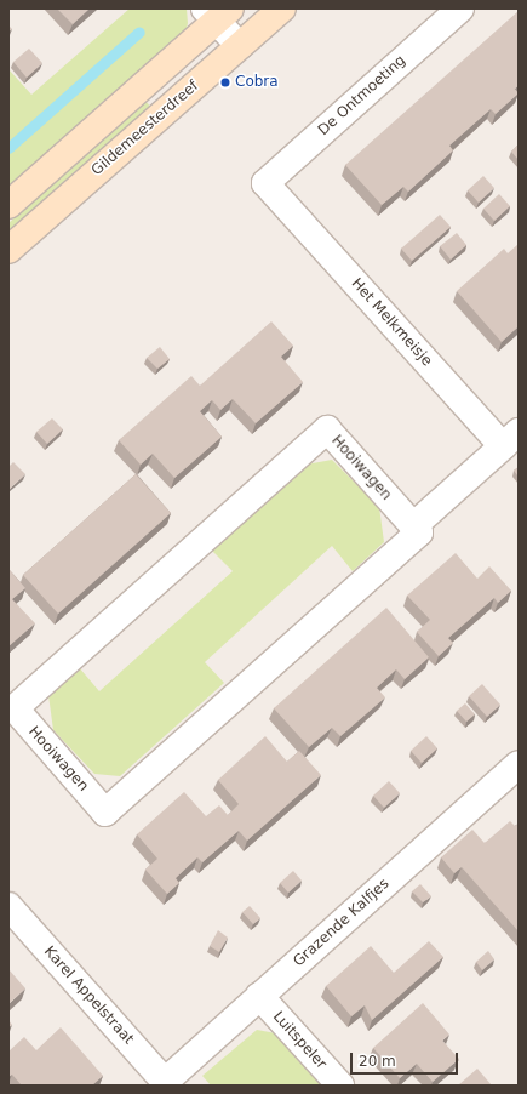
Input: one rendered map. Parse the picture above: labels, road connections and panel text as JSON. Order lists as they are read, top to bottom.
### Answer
{
  "streets": {
    "street": [
      "De Ontmoeting",
      "Gildemeesterdreef",
      "Het Melkmeisje",
      "Hooiwagen",
      "Grazende Kalfjes",
      "Karel Appelstraat",
      "Luitspeler"
    ]
  },
  "crossings": [
    ["De Ontmoeting", "Het Melkmeisje"],
    ["Het Melkmeisje", "Hooiwagen"],
    ["Grazende Kalfjes", "Karel Appelstraat"],
    ["Grazende Kalfjes", "Luitspeler"]
  ],
  "places": ["Cobra"],
  "scale_bar": "20 m"
}
